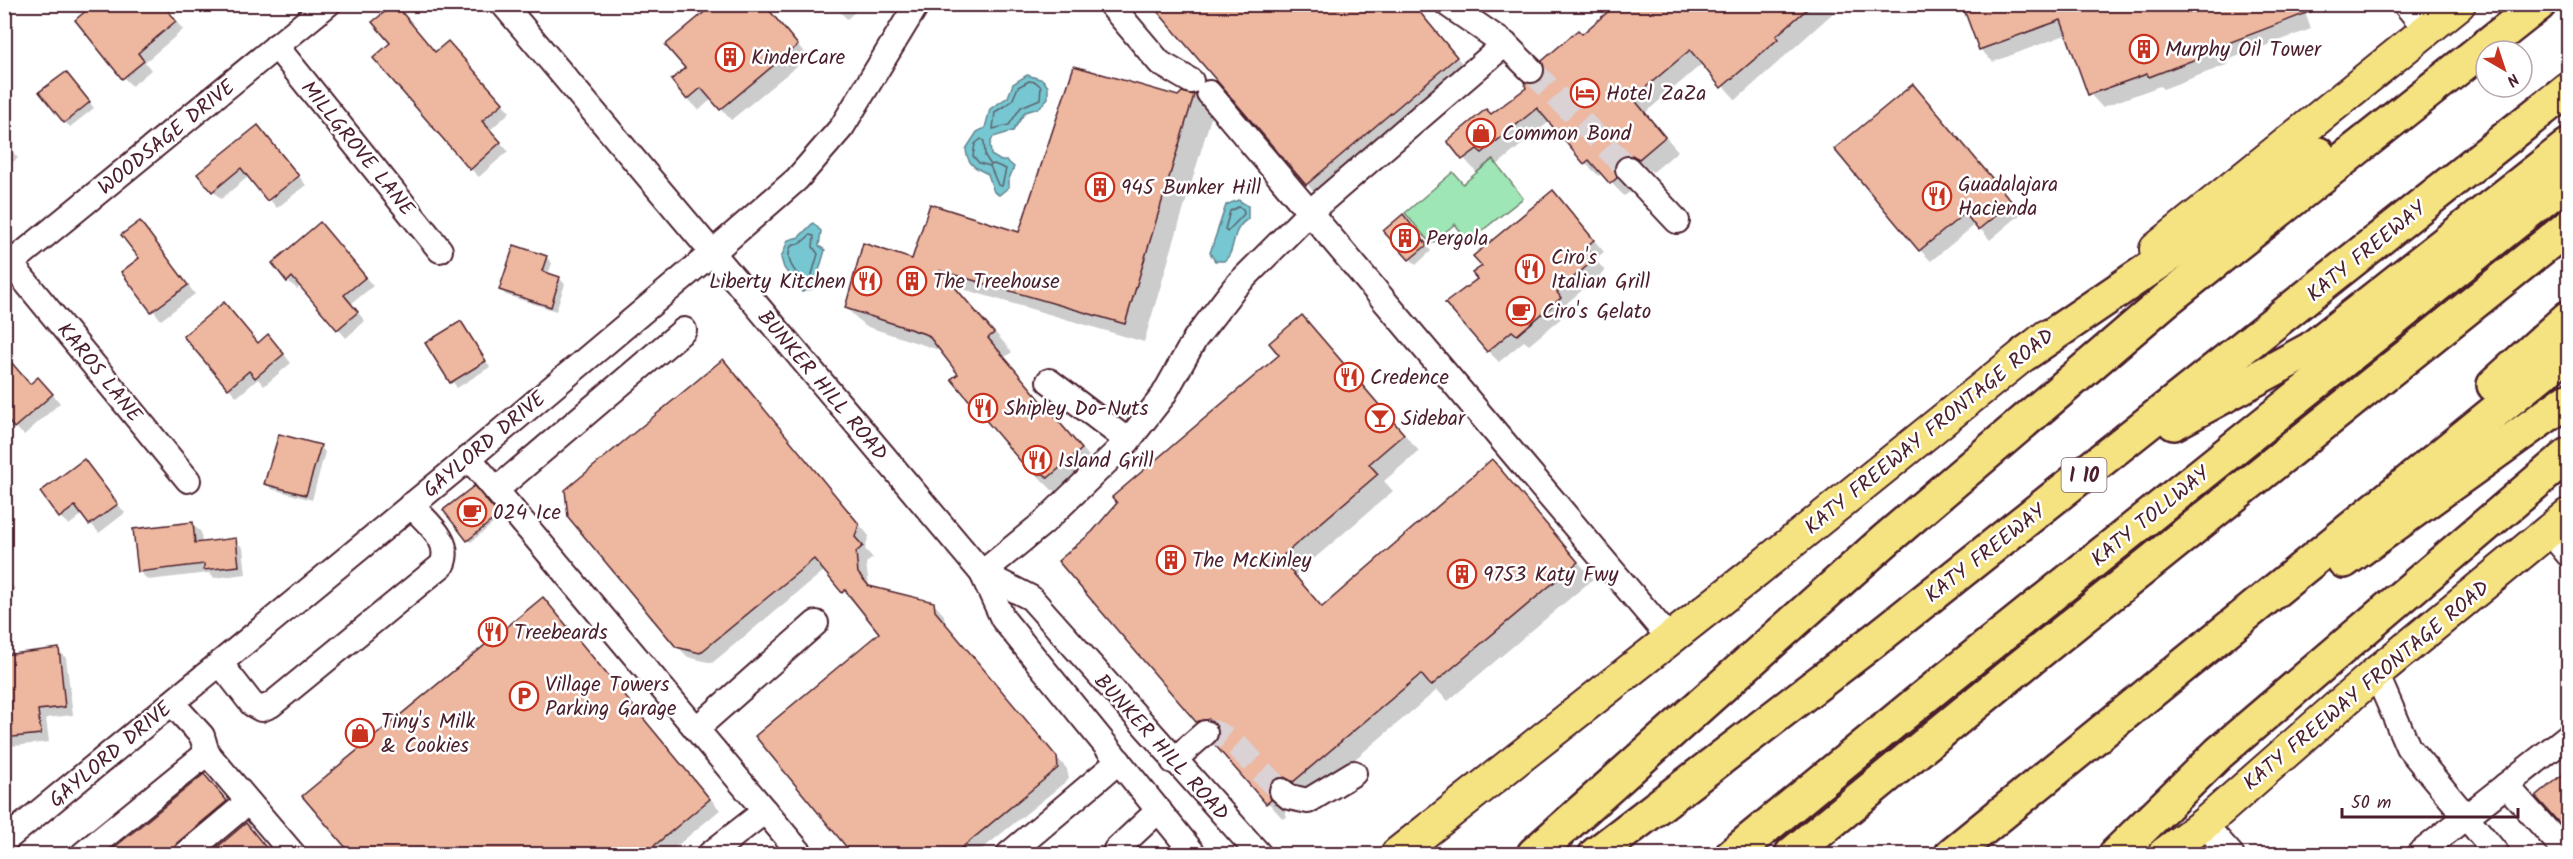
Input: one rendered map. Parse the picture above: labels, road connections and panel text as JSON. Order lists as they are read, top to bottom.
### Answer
{
  "streets": {
    "highway": ["KATY FREEWAY", "I 10", "KATY TOLLWAY"],
    "main road": ["KATY FREEWAY FRONTAGE ROAD"],
    "street": [
      "WOODSAGE DRIVE",
      "MILLGROVE LANE",
      "KAROS LANE",
      "BUNKER HILL ROAD",
      "GAYLORD DRIVE"
    ]
  },
  "crossings": [
    ["WOODSAGE DRIVE", "MILLGROVE LANE"],
    ["WOODSAGE DRIVE", "KAROS LANE"],
    ["BUNKER HILL ROAD", "GAYLORD DRIVE"]
  ],
  "places": {
    "building": [
      "Murphy Oil Tower",
      "KinderCare",
      "945 Bunker Hill",
      "Pergola",
      "The Treehouse",
      "The McKinley",
      "9753 Katy Fwy"
    ],
    "hotel": ["Hotel ZaZa"],
    "shop": ["Common Bond", "Tiny's Milk & Cookies"],
    "restaurant": [
      "Guadalajara Hacienda",
      "Ciro's Italian Grill",
      "Liberty Kitchen",
      "Credence",
      "Shipley Do-Nuts",
      "Island Grill",
      "Treebeards"
    ],
    "cafe": ["Ciro's Gelato", "024 Ice"],
    "bar": ["Sidebar"],
    "parking": ["Village Towers Parking Garage"]
  },
  "scale_bar": "50 m",
  "north": "bottom right"
}
